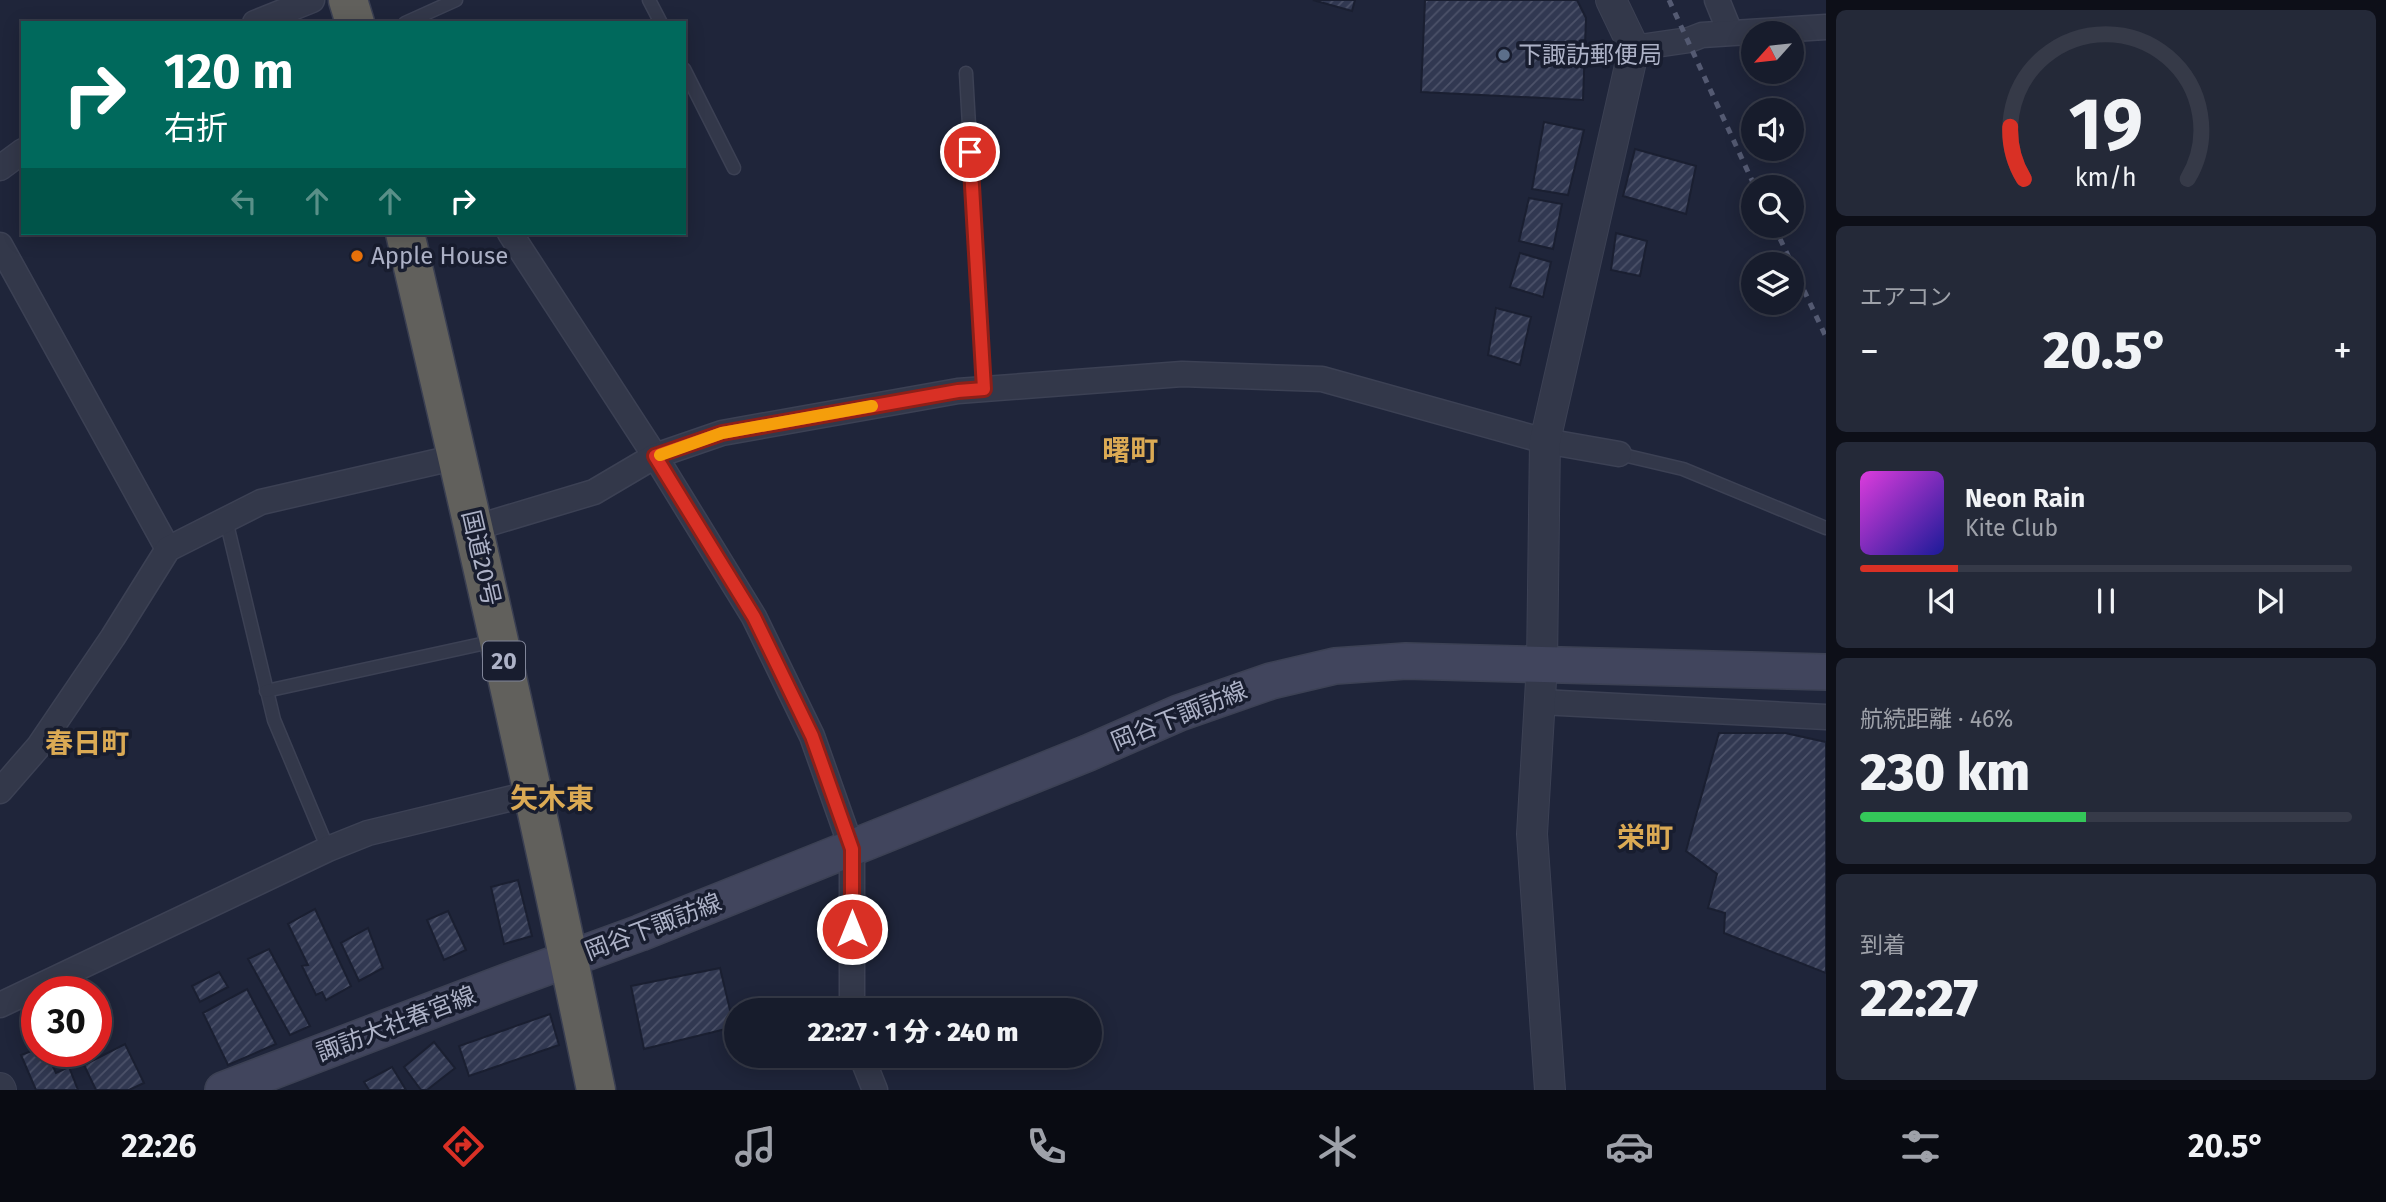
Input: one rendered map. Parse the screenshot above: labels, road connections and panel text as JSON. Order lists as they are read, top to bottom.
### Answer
{
  "streets": {
    "highway": ["国道20号", "20"],
    "main road": ["岡谷下諏訪線", "諏訪大社春宮線"]
  },
  "crossings": [
    ["国道20号", "岡谷下諏訪線"],
    ["国道20号", "諏訪大社春宮線"],
    ["岡谷下諏訪線", "諏訪大社春宮線"]
  ],
  "districts": [
    "曙町",
    "春日町",
    "矢木東",
    "栄町"
  ],
  "places": ["下諏訪郵便局", "Apple House"],
  "north": "bottom left",
  "page": {
    "turn": ["120 m", "右折"],
    "tile": [
      "エアコン",
      ["航続距離 · 46%", "230 km"],
      ["到着", "22:27"]
    ],
    "heat": ["−", "20.5°", "+"],
    "song": ["Neon Rain", "Kite Club"],
    "limit": "30",
    "trip": "22:27 · 1 分 · 240 m",
    "tabs": ["22:26", "20.5°"],
    "gauge": ["19", "km/h"]
  }
}
